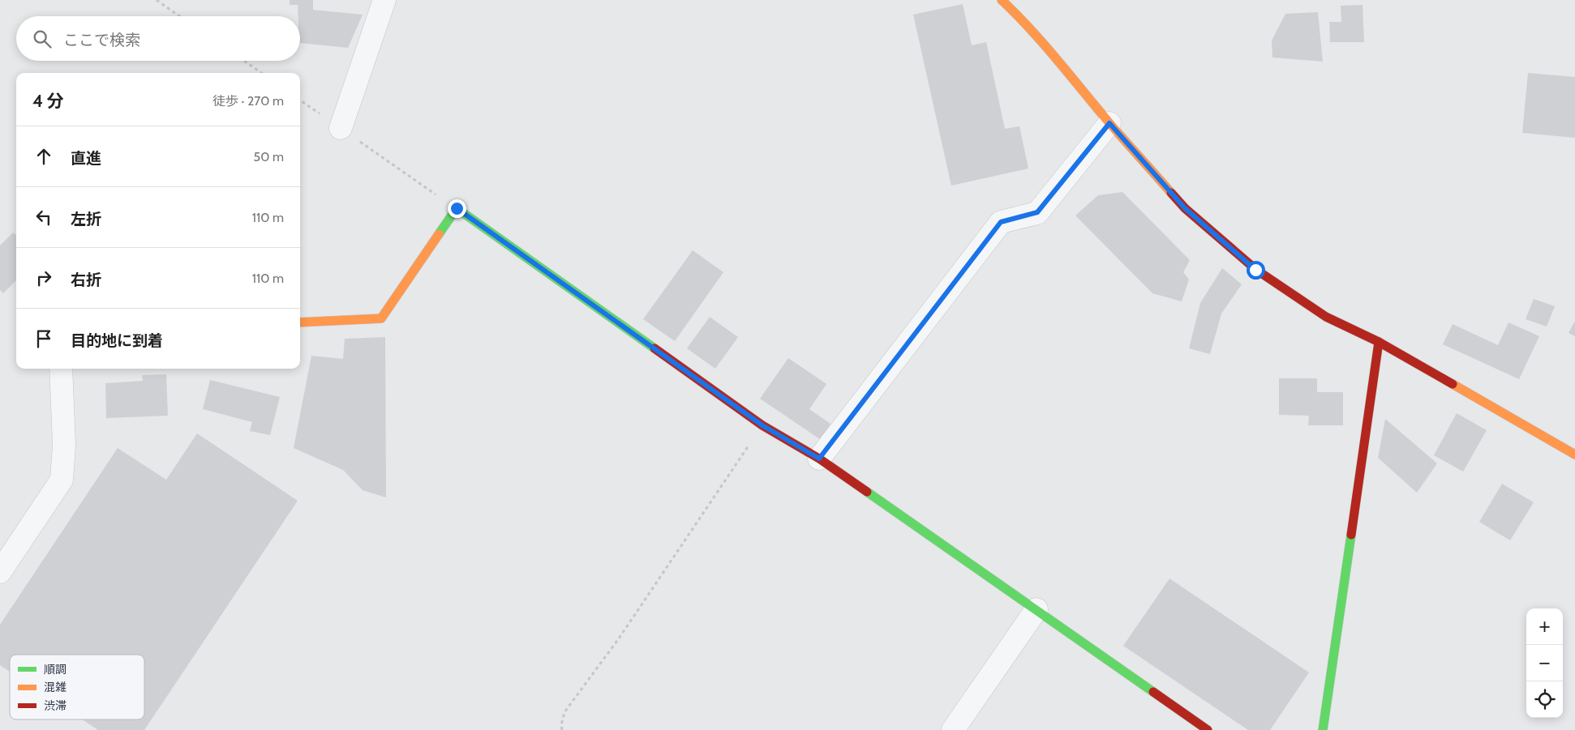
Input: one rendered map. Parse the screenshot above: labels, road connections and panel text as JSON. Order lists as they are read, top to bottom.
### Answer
{
  "legend": ["順調", "混雑", "渋滞"],
  "page": {
    "search": "ここで検索",
    "heading": ["4 分", "徒歩 · 270 m"],
    "list": [
      ["直進", "50 m"],
      ["左折", "110 m"],
      ["右折", "110 m"],
      "目的地に到着"
    ],
    "map_buttons": ["+", "−"]
  }
}
